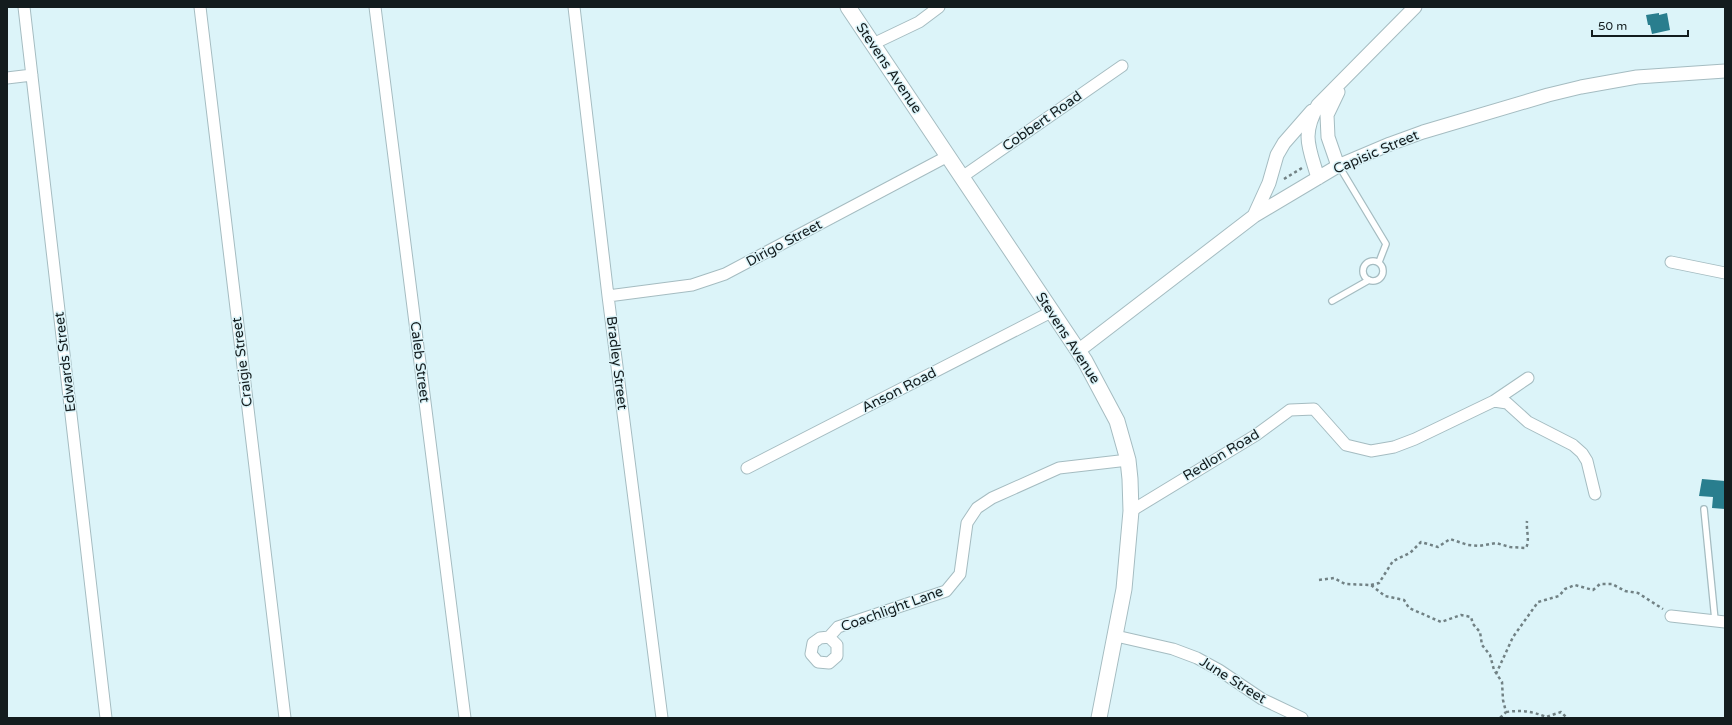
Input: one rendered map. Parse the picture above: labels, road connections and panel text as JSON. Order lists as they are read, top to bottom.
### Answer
{
  "streets": {
    "main road": ["Stevens Avenue"],
    "street": [
      "Cobbert Road",
      "Capisic Street",
      "Dirigo Street",
      "Edwards Street",
      "Craigie Street",
      "Caleb Street",
      "Bradley Street",
      "Anson Road",
      "Redlon Road",
      "Coachlight Lane",
      "June Street"
    ]
  },
  "crossings": [
    ["Stevens Avenue", "Cobbert Road"],
    ["Stevens Avenue", "Capisic Street"],
    ["Stevens Avenue", "Dirigo Street"],
    ["Stevens Avenue", "Anson Road"],
    ["Stevens Avenue", "Redlon Road"],
    ["Stevens Avenue", "Coachlight Lane"],
    ["Stevens Avenue", "June Street"],
    ["Dirigo Street", "Bradley Street"]
  ],
  "scale_bar": "50 m"
}
